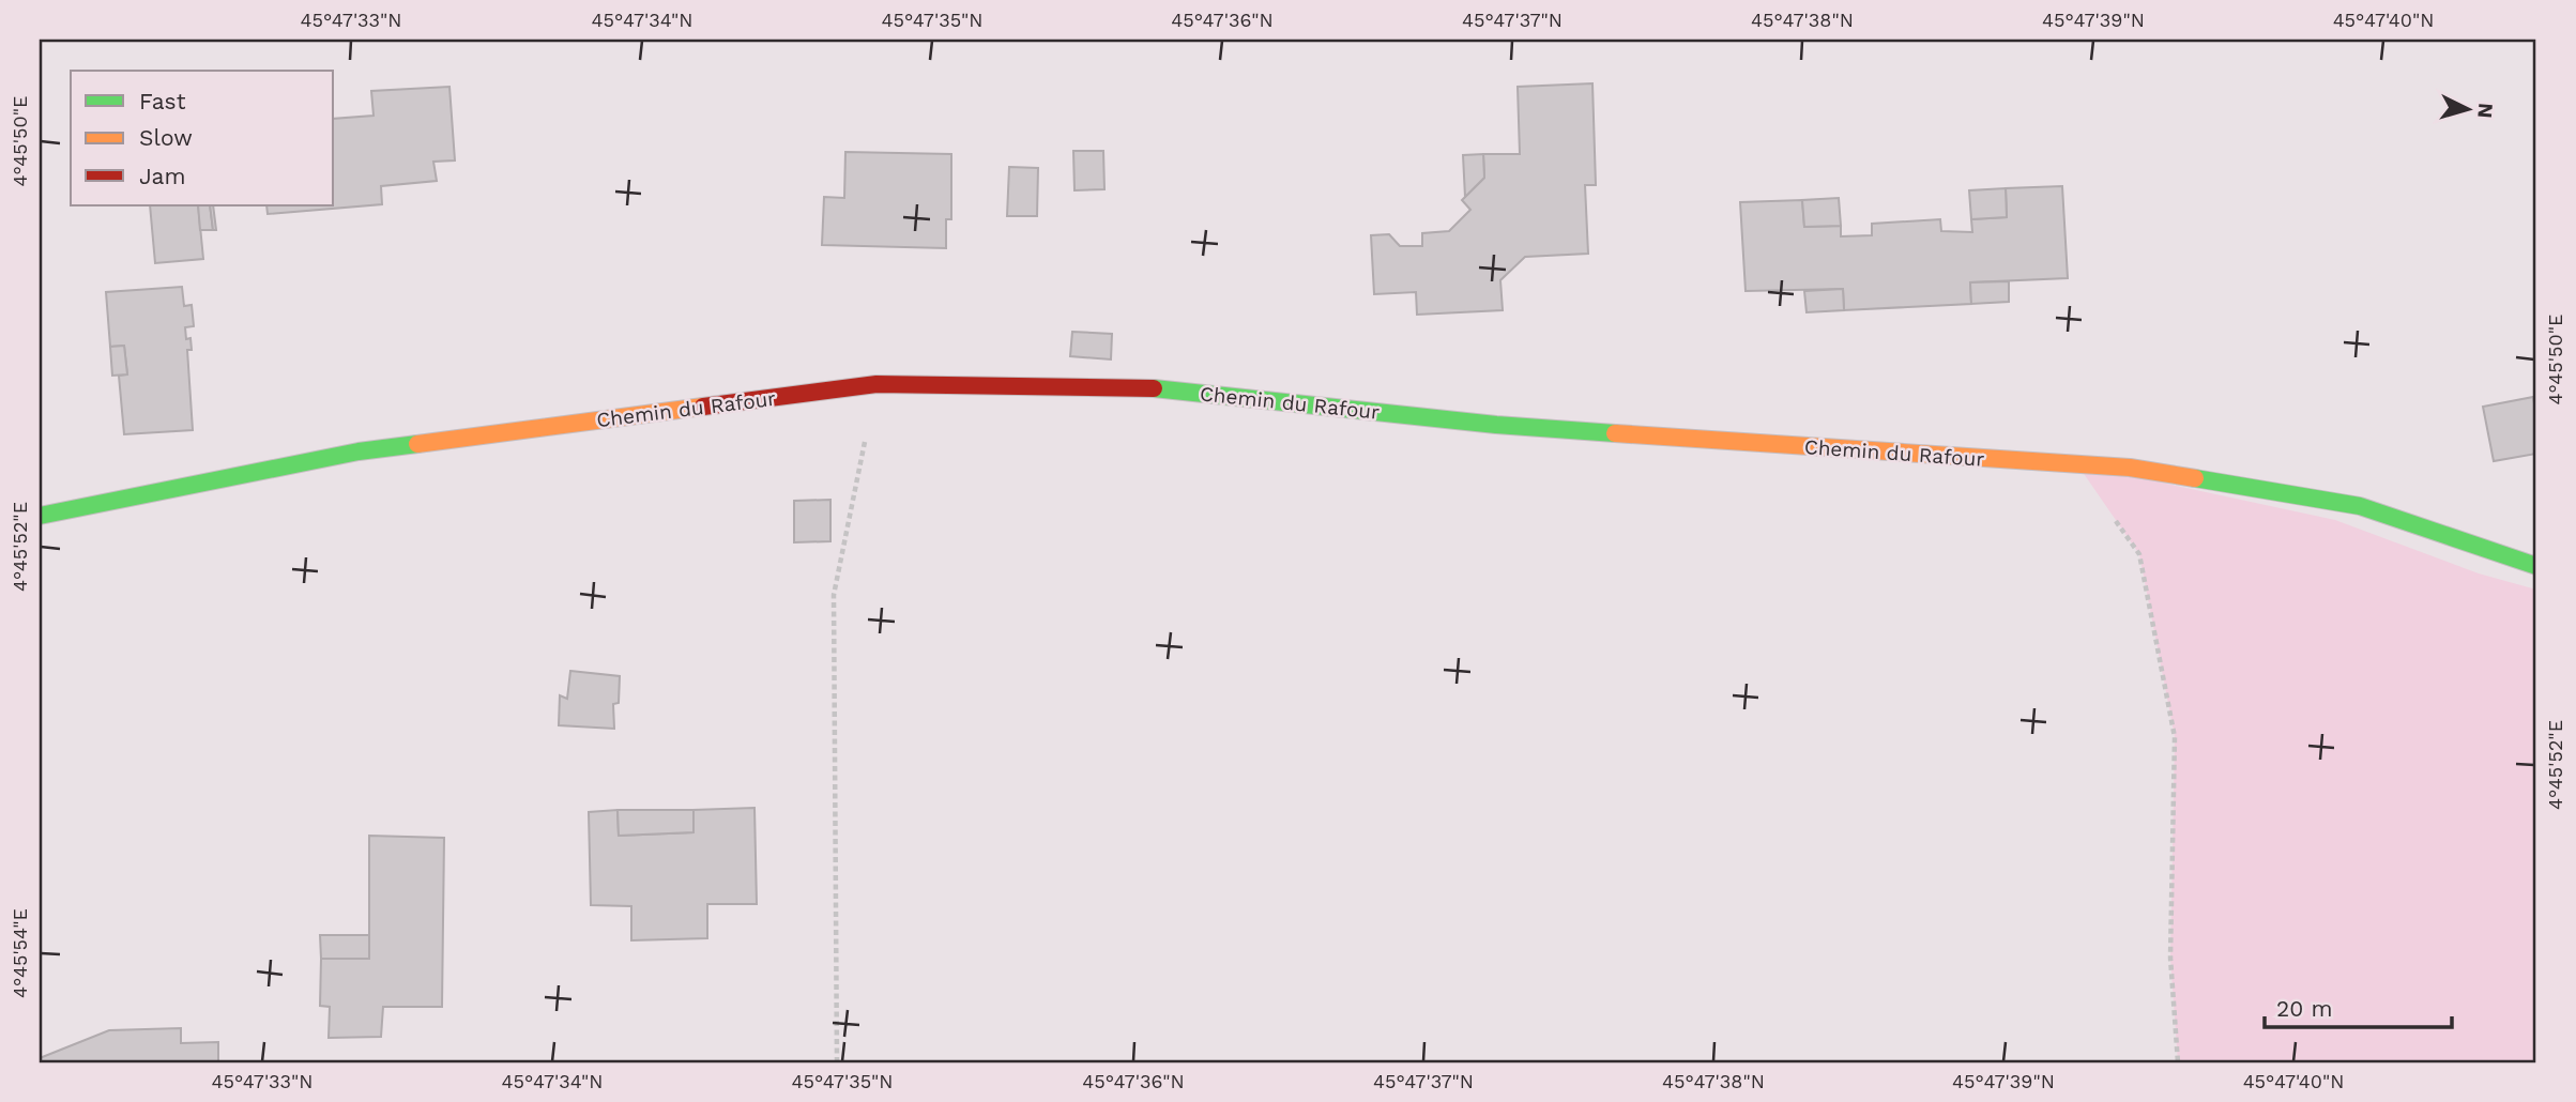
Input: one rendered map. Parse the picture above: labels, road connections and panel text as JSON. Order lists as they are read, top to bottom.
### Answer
{
  "streets": {
    "street": ["Chemin du Rafour"]
  },
  "legend": ["Fast", "Slow", "Jam"],
  "scale_bar": "20 m",
  "north": "right",
  "coordinates": [
    "45°47'33\"N",
    "45°47'34\"N",
    "45°47'35\"N",
    "45°47'36\"N",
    "45°47'37\"N",
    "45°47'38\"N",
    "45°47'39\"N",
    "45°47'40\"N",
    "4°45'50\"E",
    "4°45'52\"E",
    "4°45'54\"E"
  ]
}
